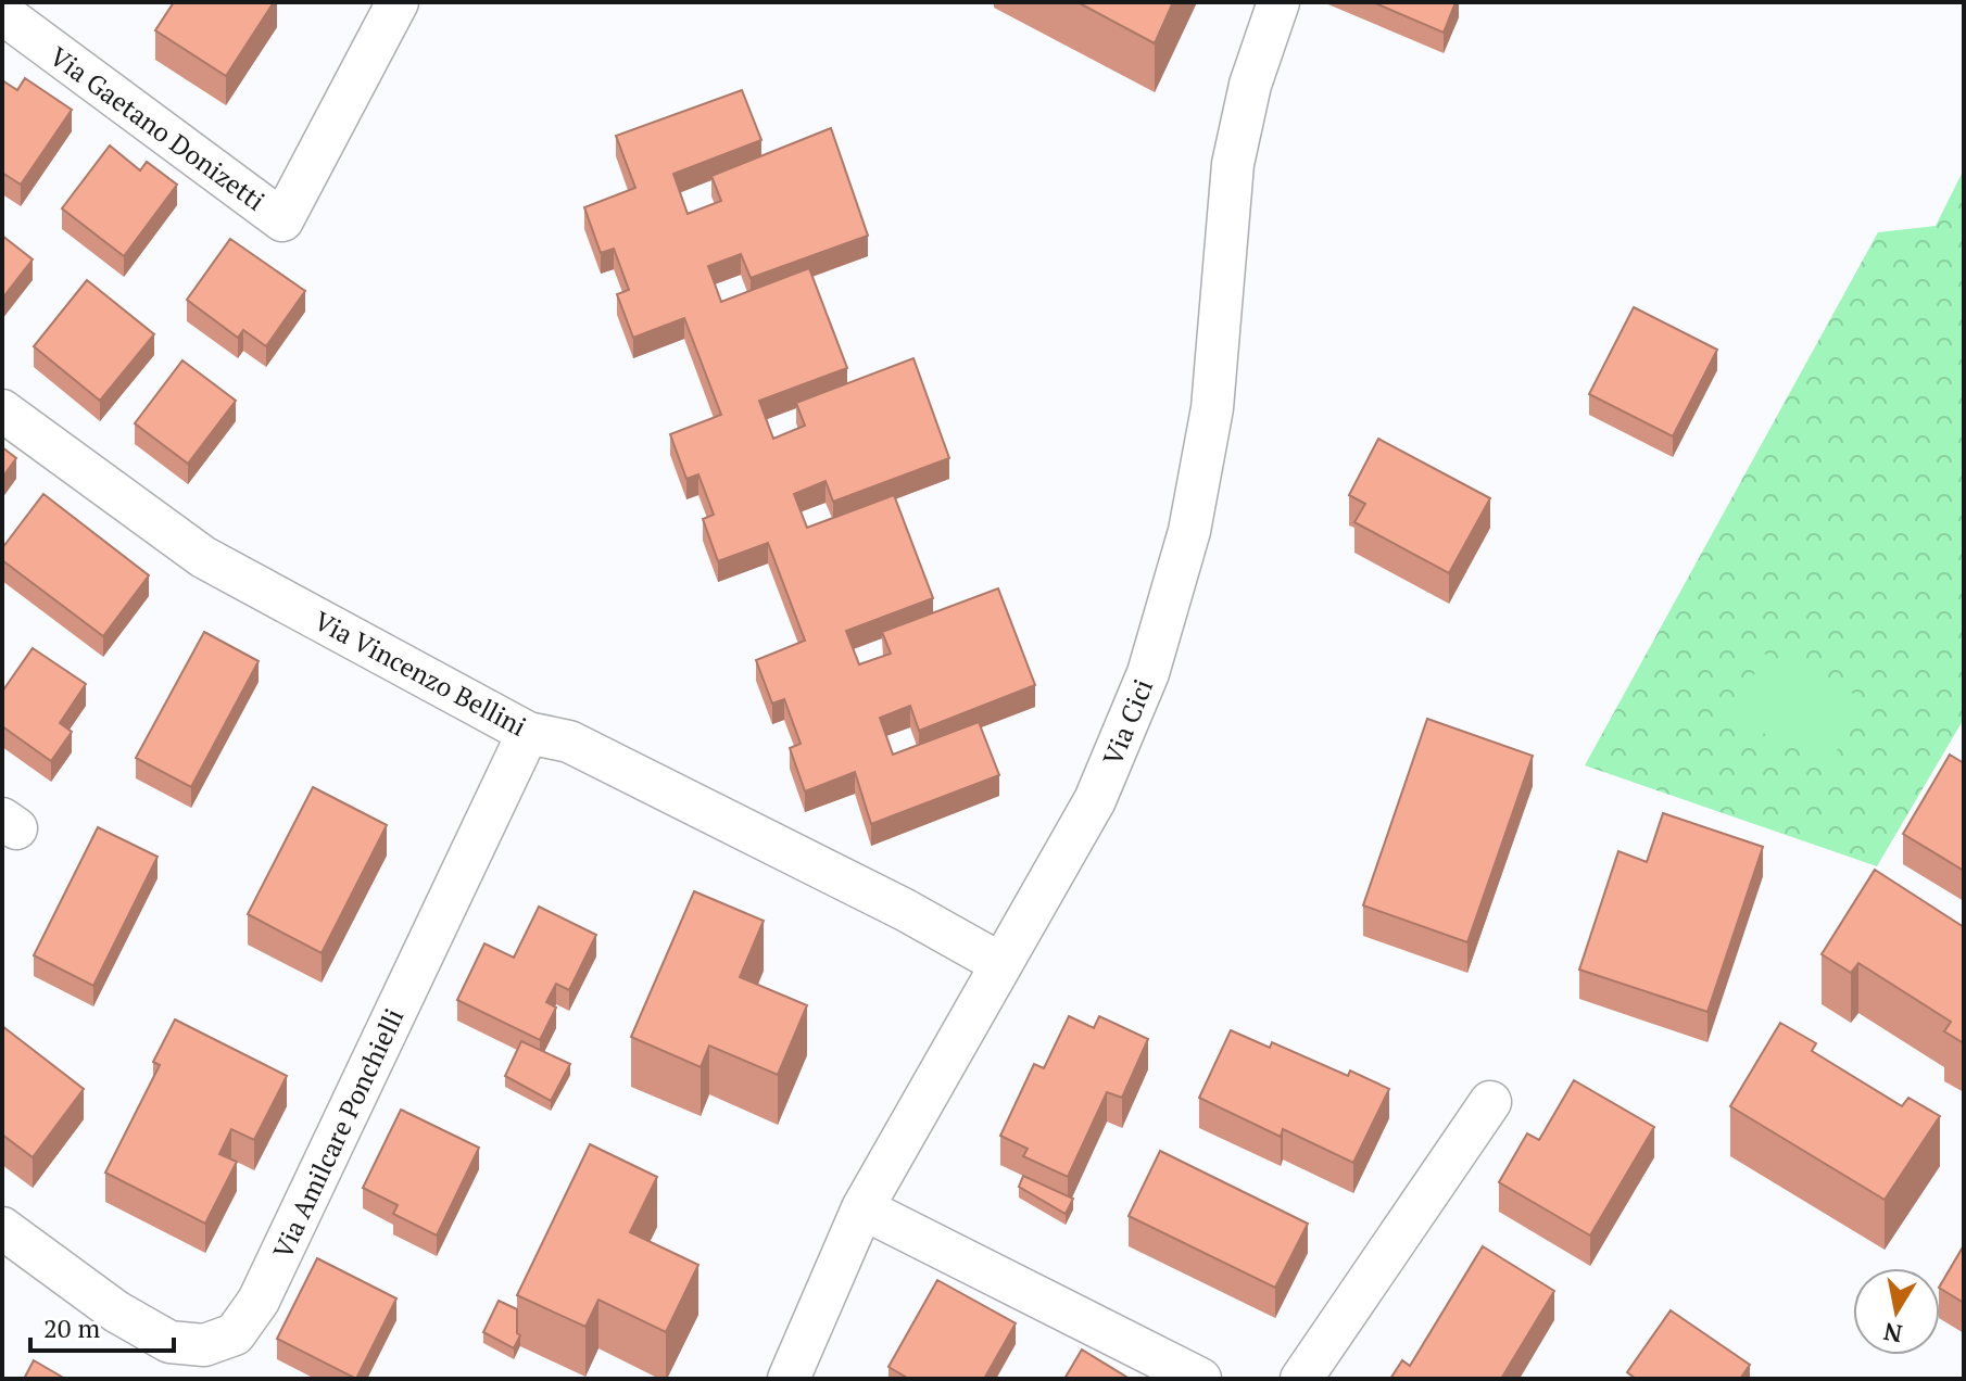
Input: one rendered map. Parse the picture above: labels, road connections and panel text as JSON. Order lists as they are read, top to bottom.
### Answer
{
  "streets": {
    "street": [
      "Via Gaetano Donizetti",
      "Via Vincenzo Bellini",
      "Via Cici",
      "Via Amilcare Ponchielli"
    ]
  },
  "crossings": [
    ["Via Vincenzo Bellini", "Via Cici"],
    ["Via Vincenzo Bellini", "Via Amilcare Ponchielli"]
  ],
  "scale_bar": "20 m",
  "north": "bottom"
}
